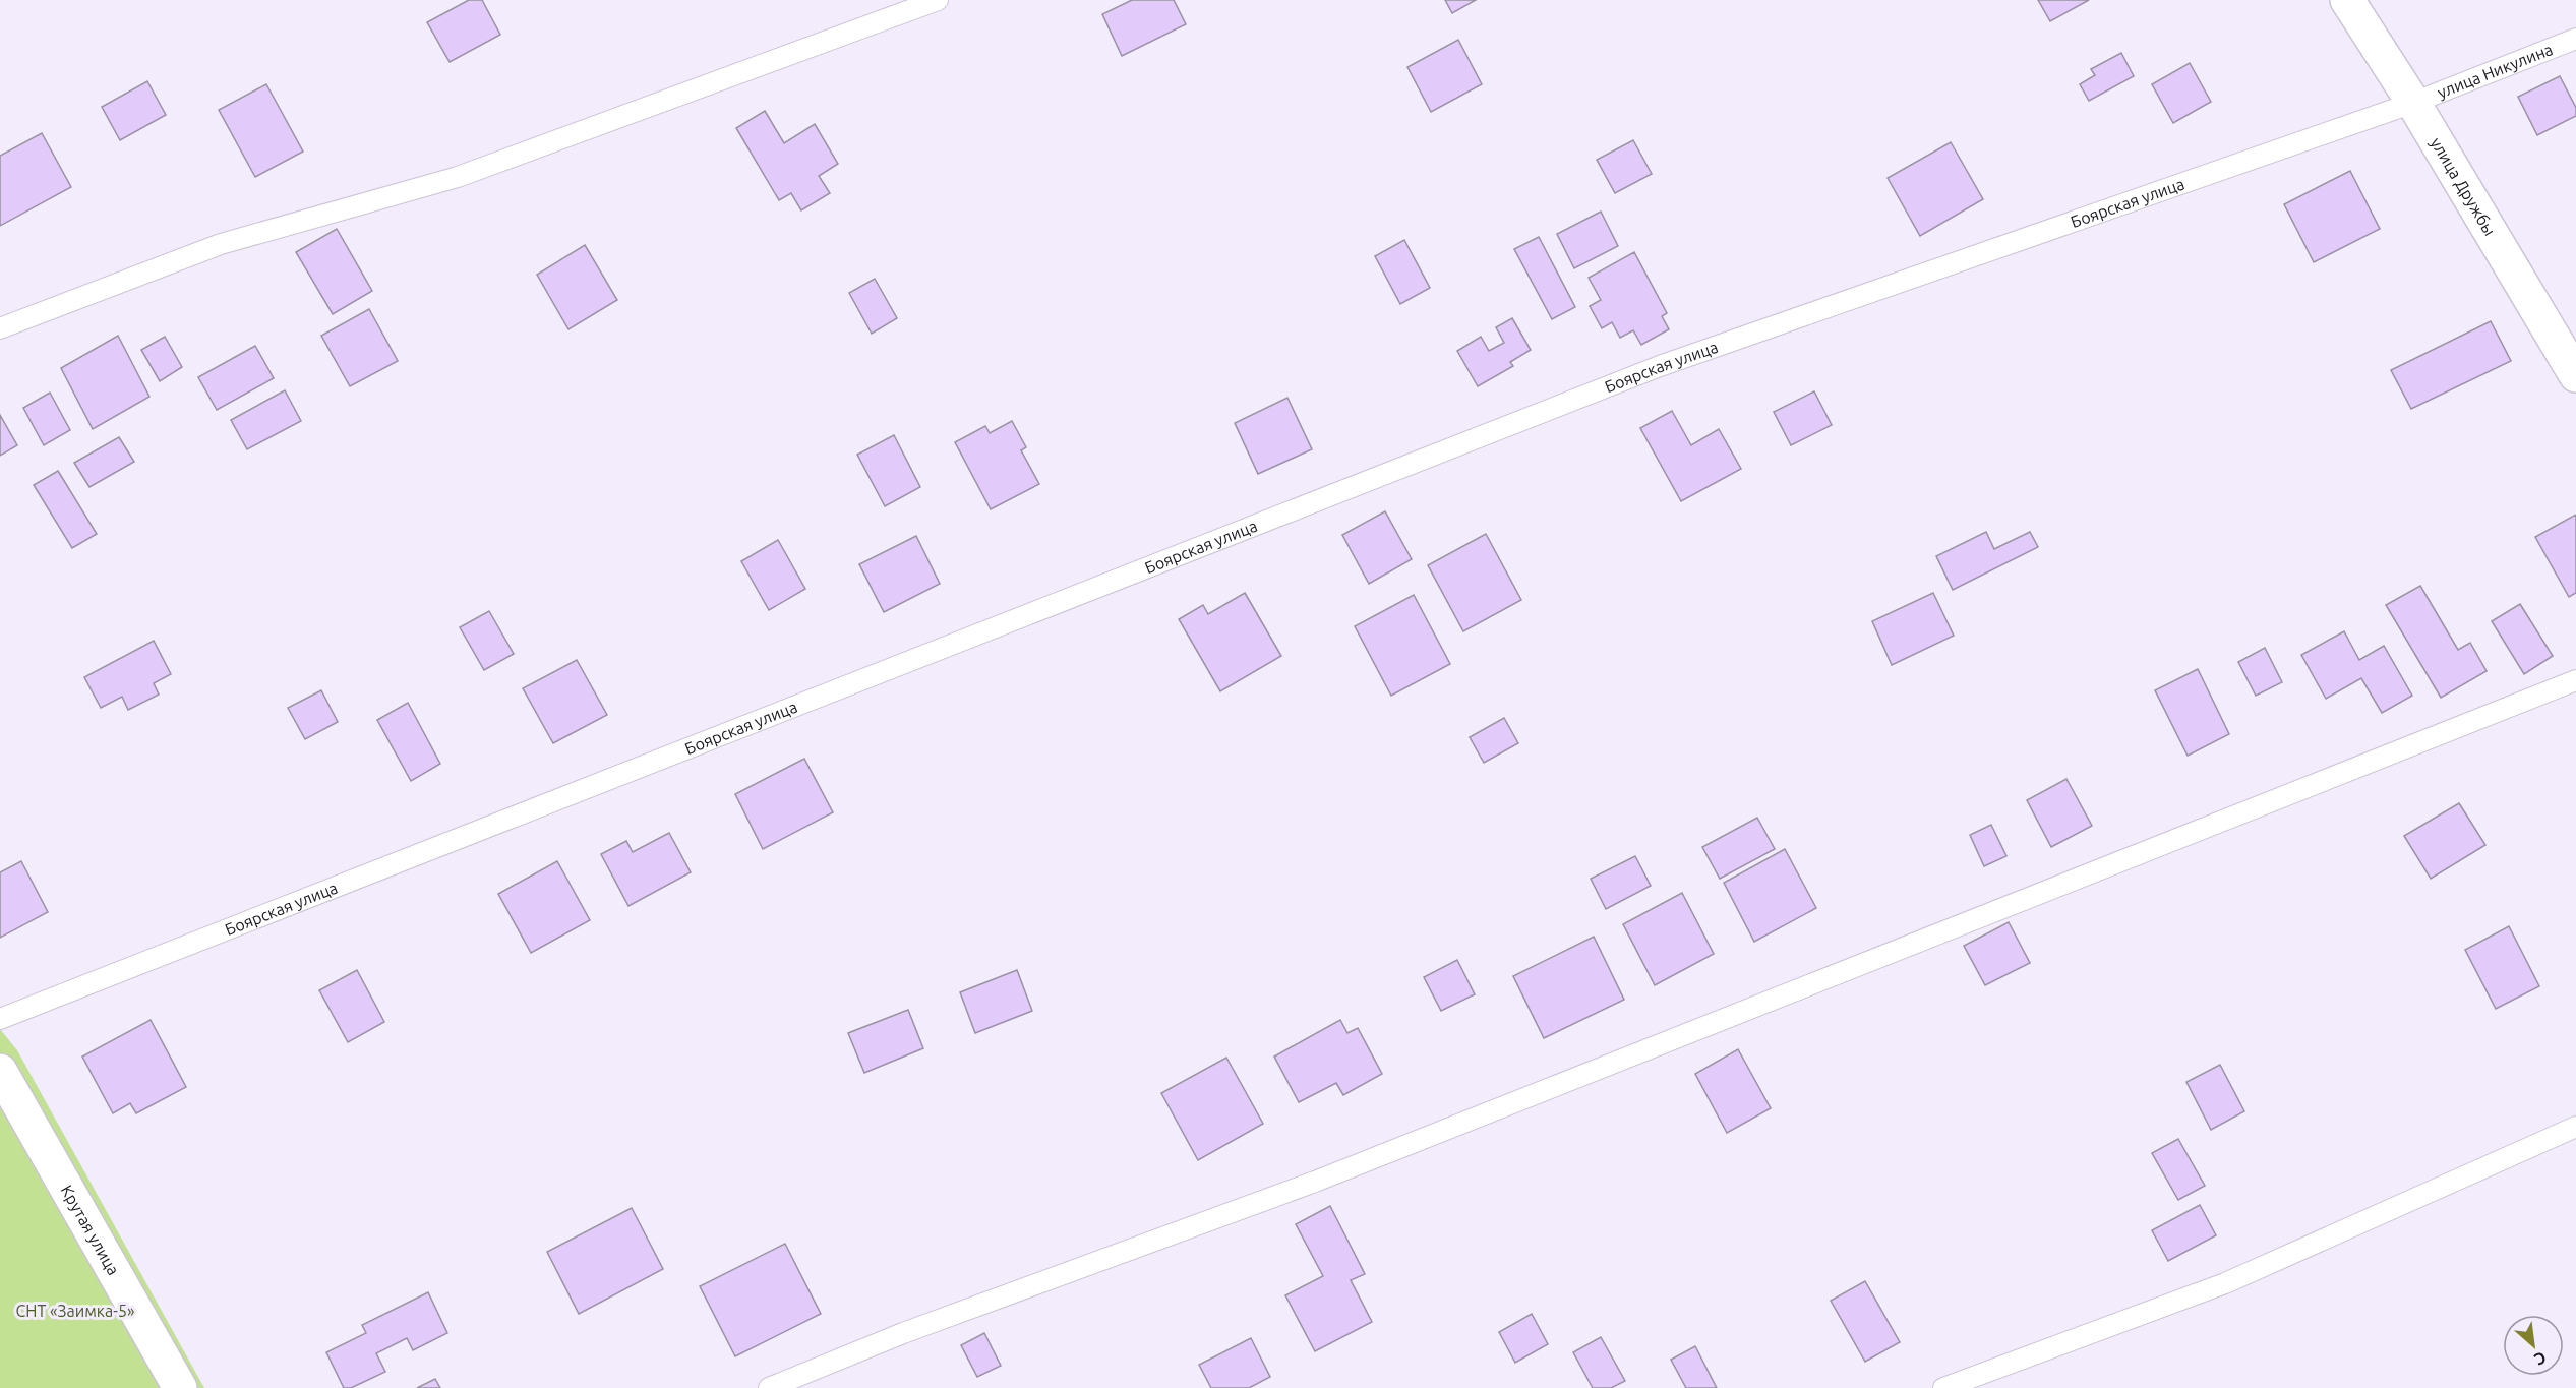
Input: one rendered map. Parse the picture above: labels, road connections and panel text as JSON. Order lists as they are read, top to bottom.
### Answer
{
  "streets": {
    "street": ["улица Дружбы", "Крутая улица"],
    "lane": ["улица Никулина", "Боярская улица"]
  },
  "crossings": [
    ["улица Никулина", "улица Дружбы"],
    ["улица Никулина", "Боярская улица"],
    ["улица Дружбы", "Боярская улица"]
  ],
  "parks": ["СНТ «Заимка-5»"],
  "north": "bottom right"
}
